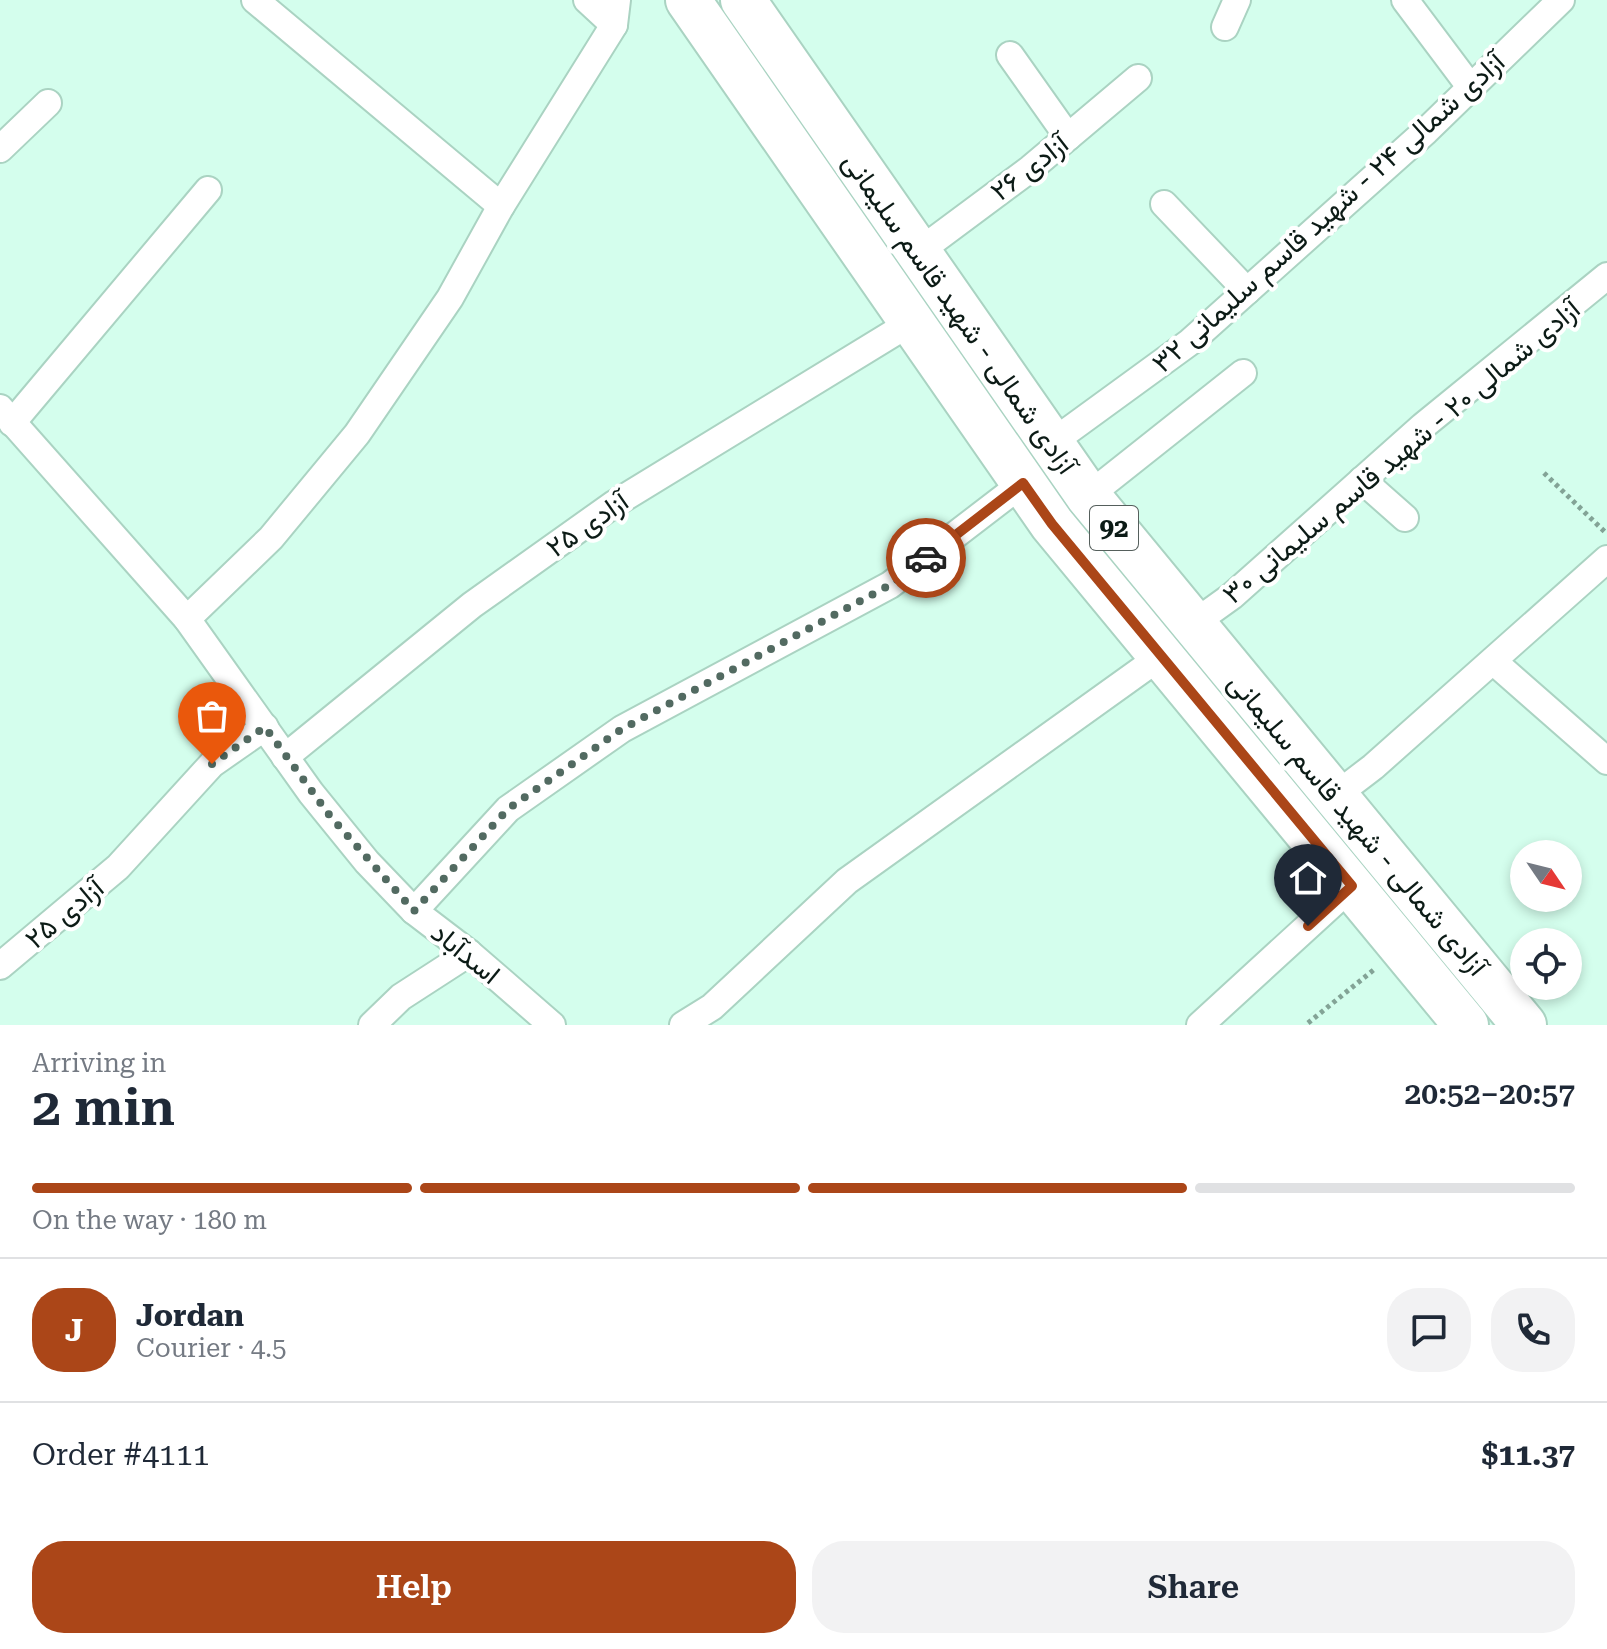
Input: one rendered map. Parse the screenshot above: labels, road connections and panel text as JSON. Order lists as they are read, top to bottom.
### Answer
{
  "streets": {
    "highway": ["آزادی شمالی - شهید قاسم سلیمانی", "92"],
    "street": [
      "آزادی ۲۶",
      "آزادی شمالی ۲۴ - شهید قاسم سلیمانی ۳۲",
      "آزادی شمالی ۲۰ - شهید قاسم سلیمانی ۳۰",
      "آزادی ۲۵",
      "اسدآباد"
    ]
  },
  "crossings": [
    ["آزادی ۲۶", "آزادی شمالی - شهید قاسم سلیمانی"],
    ["آزادی شمالی ۲۴ - شهید قاسم سلیمانی ۳۲", "آزادی شمالی - شهید قاسم سلیمانی"],
    ["آزادی شمالی - شهید قاسم سلیمانی", "آزادی شمالی ۲۰ - شهید قاسم سلیمانی ۳۰"],
    ["آزادی شمالی - شهید قاسم سلیمانی", "آزادی ۲۵"],
    ["آزادی ۲۵", "اسدآباد"]
  ],
  "north": "bottom right",
  "page": {
    "heading": ["2 min", "Arriving in", "20:52–20:57"],
    "panel": [
      "Jordan",
      "Courier · 4.5",
      "Order #4111",
      "$11.37"
    ],
    "bar": "On the way · 180 m",
    "round": "J",
    "buttons": ["Help", "Share"]
  }
}
